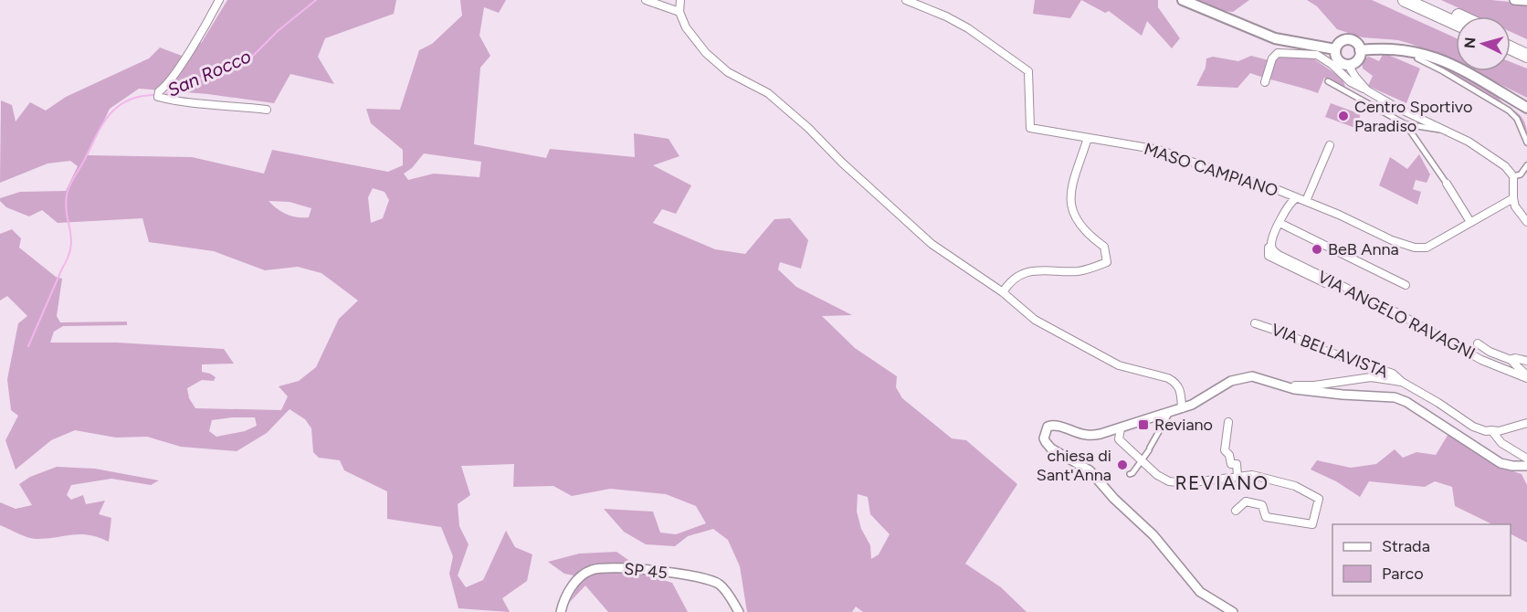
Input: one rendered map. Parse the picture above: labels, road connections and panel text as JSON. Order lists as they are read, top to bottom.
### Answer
{
  "streets": {
    "street": [
      "MASO CAMPIANO",
      "VIA ANGELO RAVAGNI",
      "VIA BELLAVISTA",
      "SP 45"
    ]
  },
  "districts": ["REVIANO"],
  "water": ["San Rocco"],
  "places": {
    "other": ["Centro Sportivo Paradiso", "BeB Anna", "chiesa di Sant'Anna"],
    "transit": ["Reviano"]
  },
  "legend": ["Strada", "Parco"],
  "north": "left"
}
